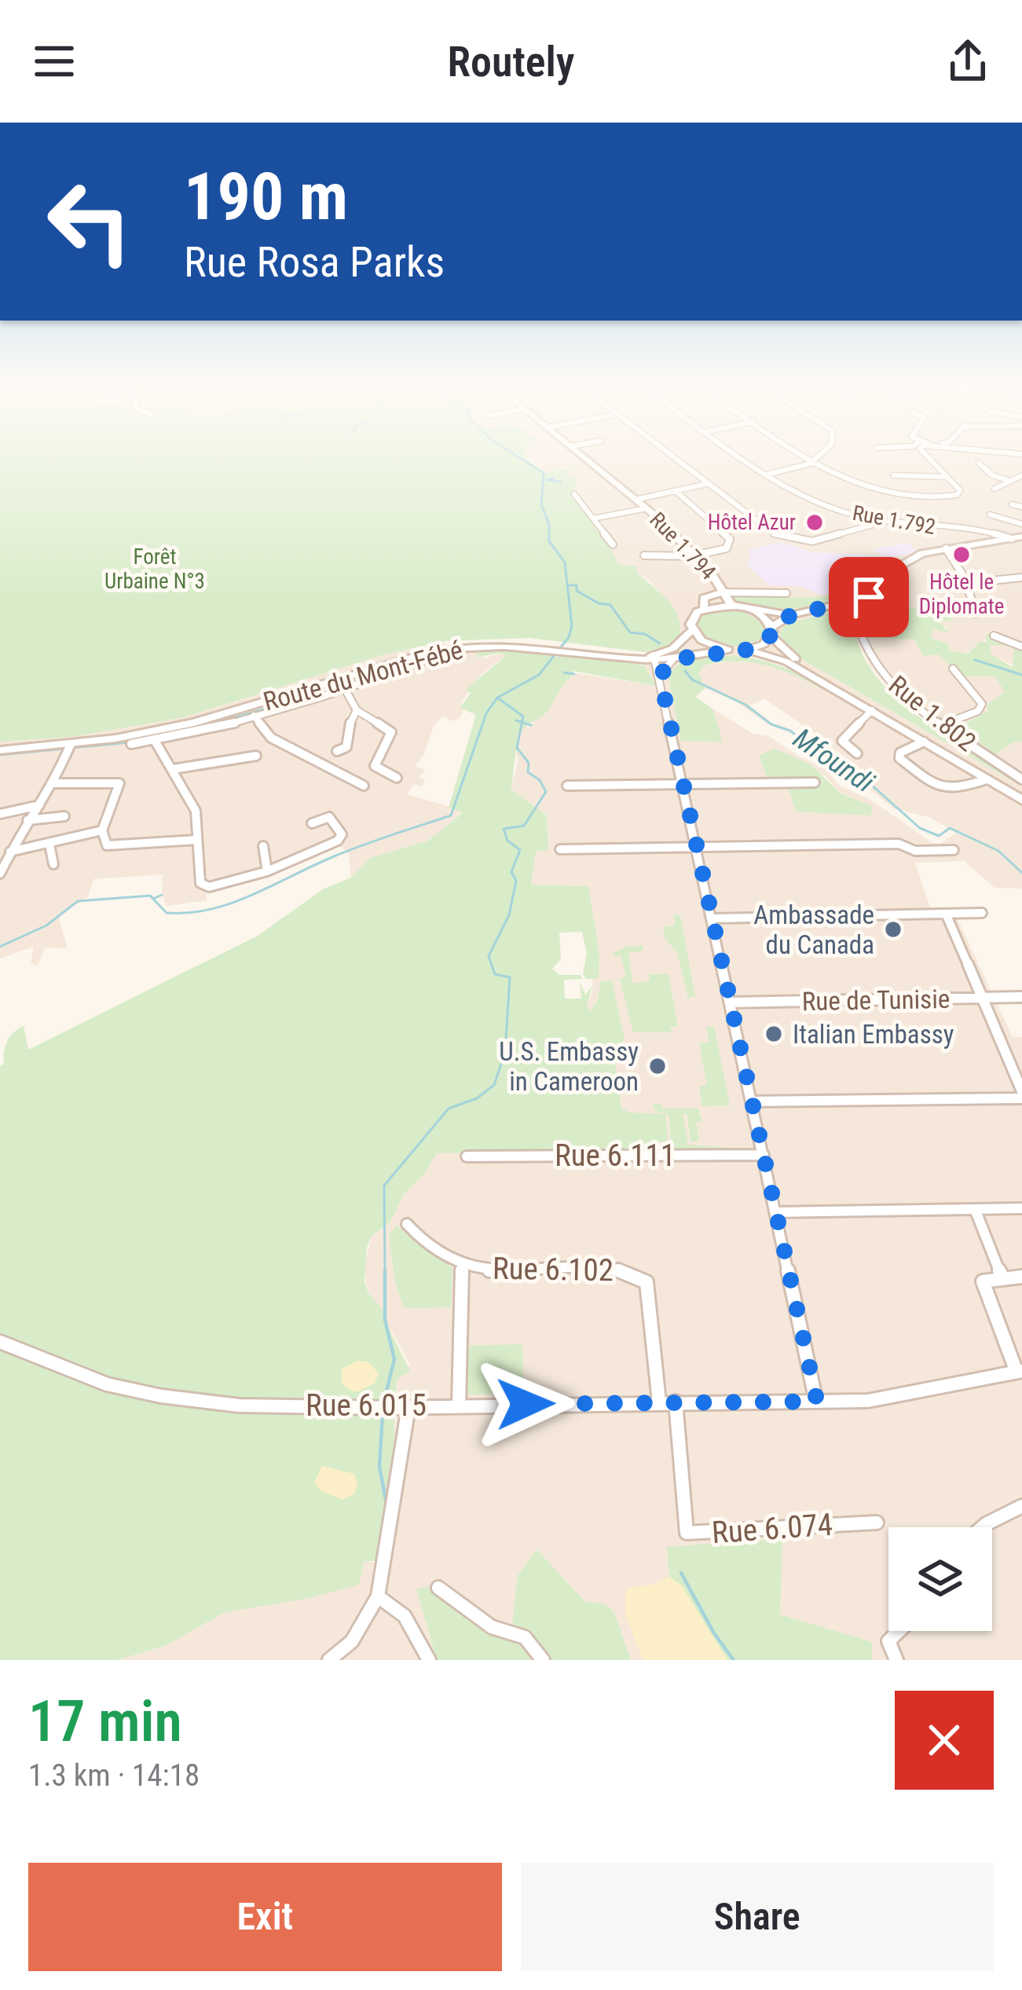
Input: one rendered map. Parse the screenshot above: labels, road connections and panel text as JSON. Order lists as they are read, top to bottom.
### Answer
{
  "streets": {
    "street": [
      "Rue 1.792",
      "Rue 1.794",
      "Route du Mont-Fébé",
      "Rue 1.802",
      "Rue de Tunisie",
      "Rue 6.111",
      "Rue 6.102",
      "Rue 6.015",
      "Rue 6.074"
    ]
  },
  "crossings": [
    ["Rue 6.102", "Rue 6.015"],
    ["Rue 6.015", "Rue 6.074"]
  ],
  "water": ["Mfoundi"],
  "parks": ["Forêt Urbaine N°3"],
  "places": [
    "Hôtel Azur",
    "Hôtel le Diplomate",
    "Ambassade du Canada",
    "Italian Embassy",
    "U.S. Embassy in Cameroon"
  ],
  "page": {
    "header": "Routely",
    "turn": ["190 m", "Rue Rosa Parks"],
    "heading": ["17 min", "1.3 km · 14:18"],
    "buttons": ["Exit", "Share"]
  }
}
